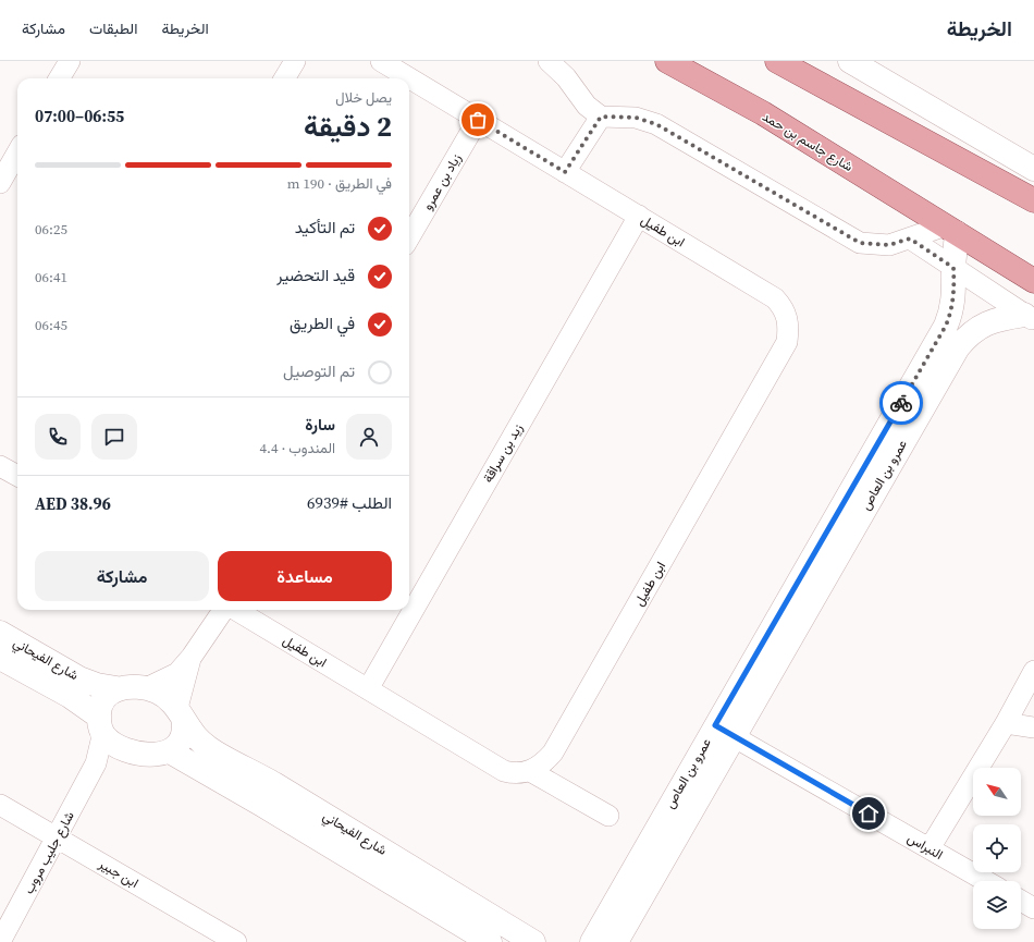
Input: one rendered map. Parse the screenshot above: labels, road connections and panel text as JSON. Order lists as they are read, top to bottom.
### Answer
{
  "streets": {
    "main road": ["شارع جاسم بن حمد"],
    "street": [
      "زياد بن عمرو",
      "ابن طفيل",
      "زيد بن سراقة",
      "عمرو بن العاص",
      "شارع الفيحاني",
      "النبراس",
      "شارع جليب مروب",
      "ابن جبير"
    ]
  },
  "crossings": [
    ["شارع جاسم بن حمد", "عمرو بن العاص"],
    ["زياد بن عمرو", "ابن طفيل"],
    ["ابن طفيل", "زيد بن سراقة"],
    ["ابن طفيل", "شارع الفيحاني"],
    ["ابن طفيل", "شارع جليب مروب"],
    ["عمرو بن العاص", "النبراس"],
    ["شارع الفيحاني", "شارع جليب مروب"],
    ["شارع جليب مروب", "ابن جبير"]
  ],
  "north": "top left",
  "page": {
    "header": "الخريطة",
    "nav": ["الخريطة", "الطبقات", "مشاركة"],
    "heading": ["2 دقيقة", "يصل خلال", "06:55–07:00"],
    "panel": [
      "سارة",
      "المندوب · 4.4",
      "الطلب #6939",
      "AED 38.96"
    ],
    "bar": "في الطريق · 190 m",
    "list": [
      ["تم التأكيد", "06:25"],
      ["قيد التحضير", "06:41"],
      ["في الطريق", "06:45"],
      "تم التوصيل"
    ],
    "buttons": ["مساعدة", "مشاركة"]
  }
}
